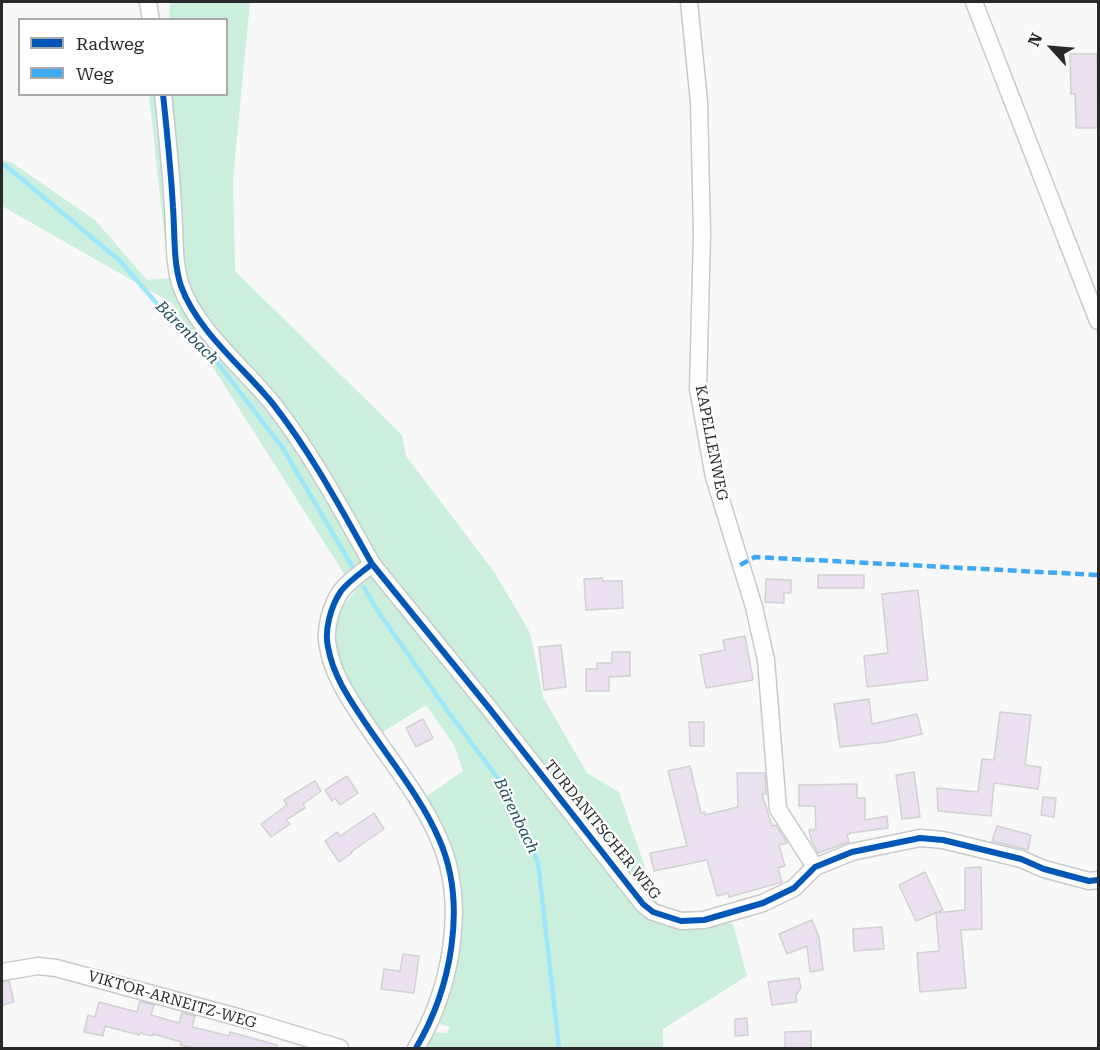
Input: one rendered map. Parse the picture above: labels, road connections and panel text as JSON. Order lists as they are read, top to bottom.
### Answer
{
  "streets": {
    "street": ["KAPELLENWEG", "TURDANITSCHER WEG", "VIKTOR-ARNEITZ-WEG"]
  },
  "crossings": [
    ["KAPELLENWEG", "TURDANITSCHER WEG"]
  ],
  "water": ["Bärenbach"],
  "legend": ["Radweg", "Weg"],
  "north": "top left"
}
